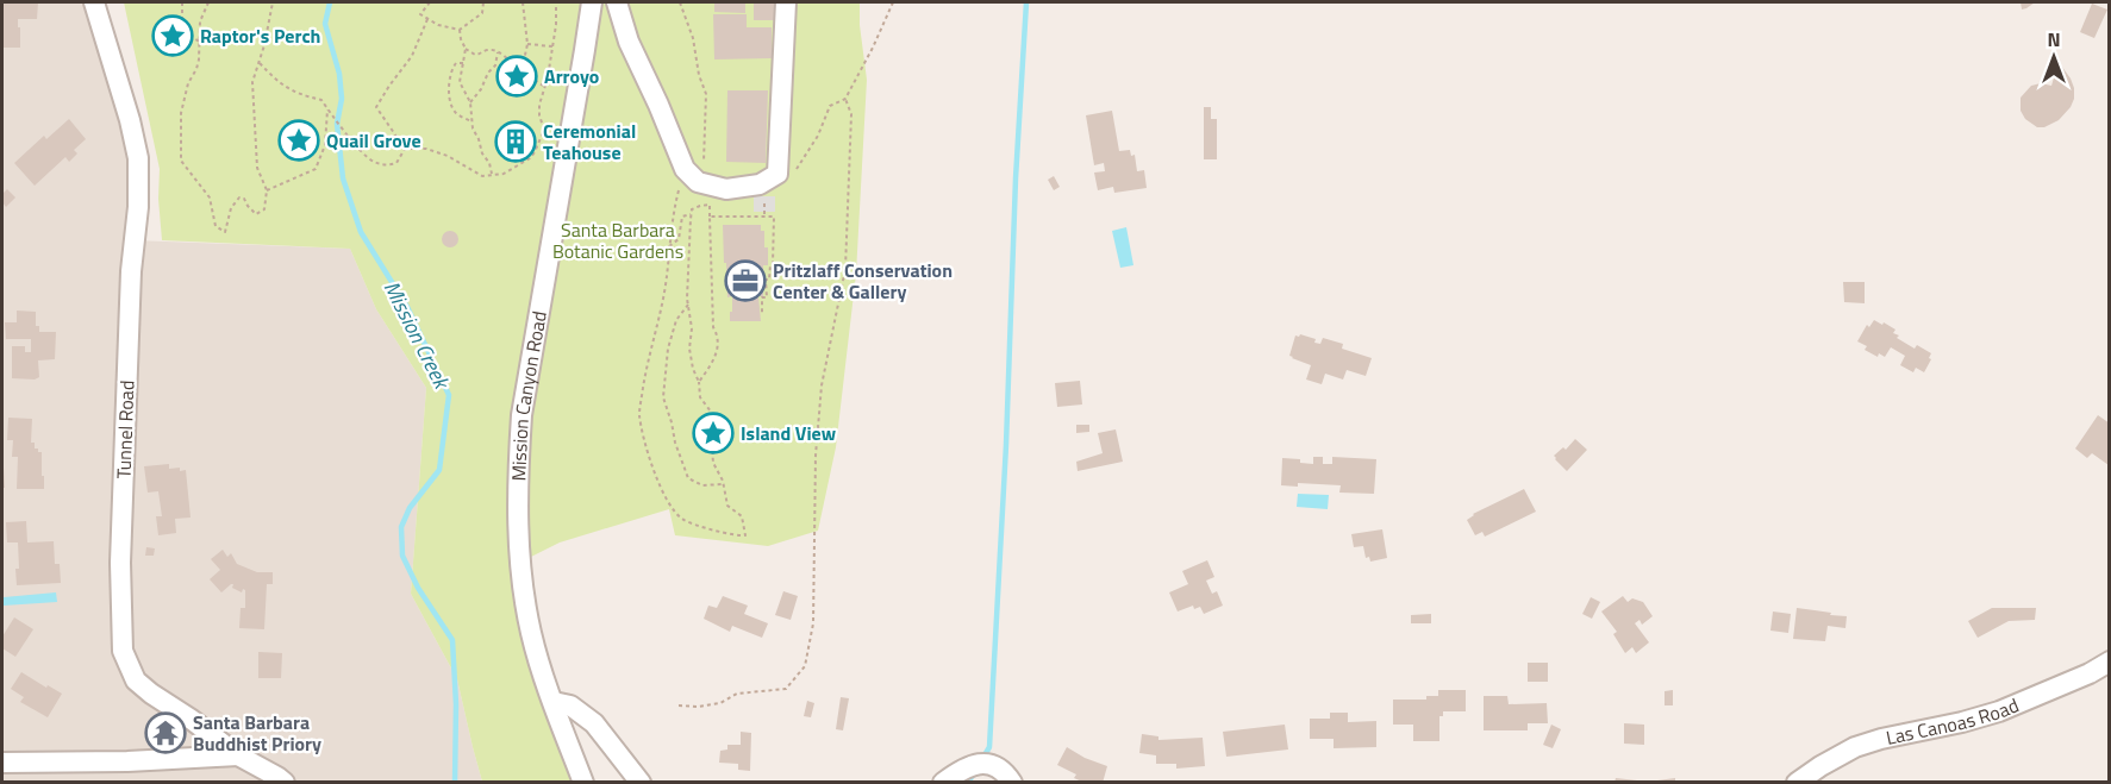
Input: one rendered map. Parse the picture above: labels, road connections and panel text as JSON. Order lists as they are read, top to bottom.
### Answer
{
  "streets": {
    "street": ["Mission Canyon Road", "Tunnel Road", "Las Canoas Road"]
  },
  "water": ["Mission Creek"],
  "parks": ["Santa Barbara Botanic Gardens"],
  "places": {
    "place": [
      "Raptor's Perch",
      "Arroyo",
      "Quail Grove",
      "Island View"
    ],
    "building": ["Ceremonial Teahouse"],
    "office": ["Pritzlaff Conservation Center & Gallery"],
    "temple": ["Santa Barbara Buddhist Priory"]
  },
  "north": "top"
}
